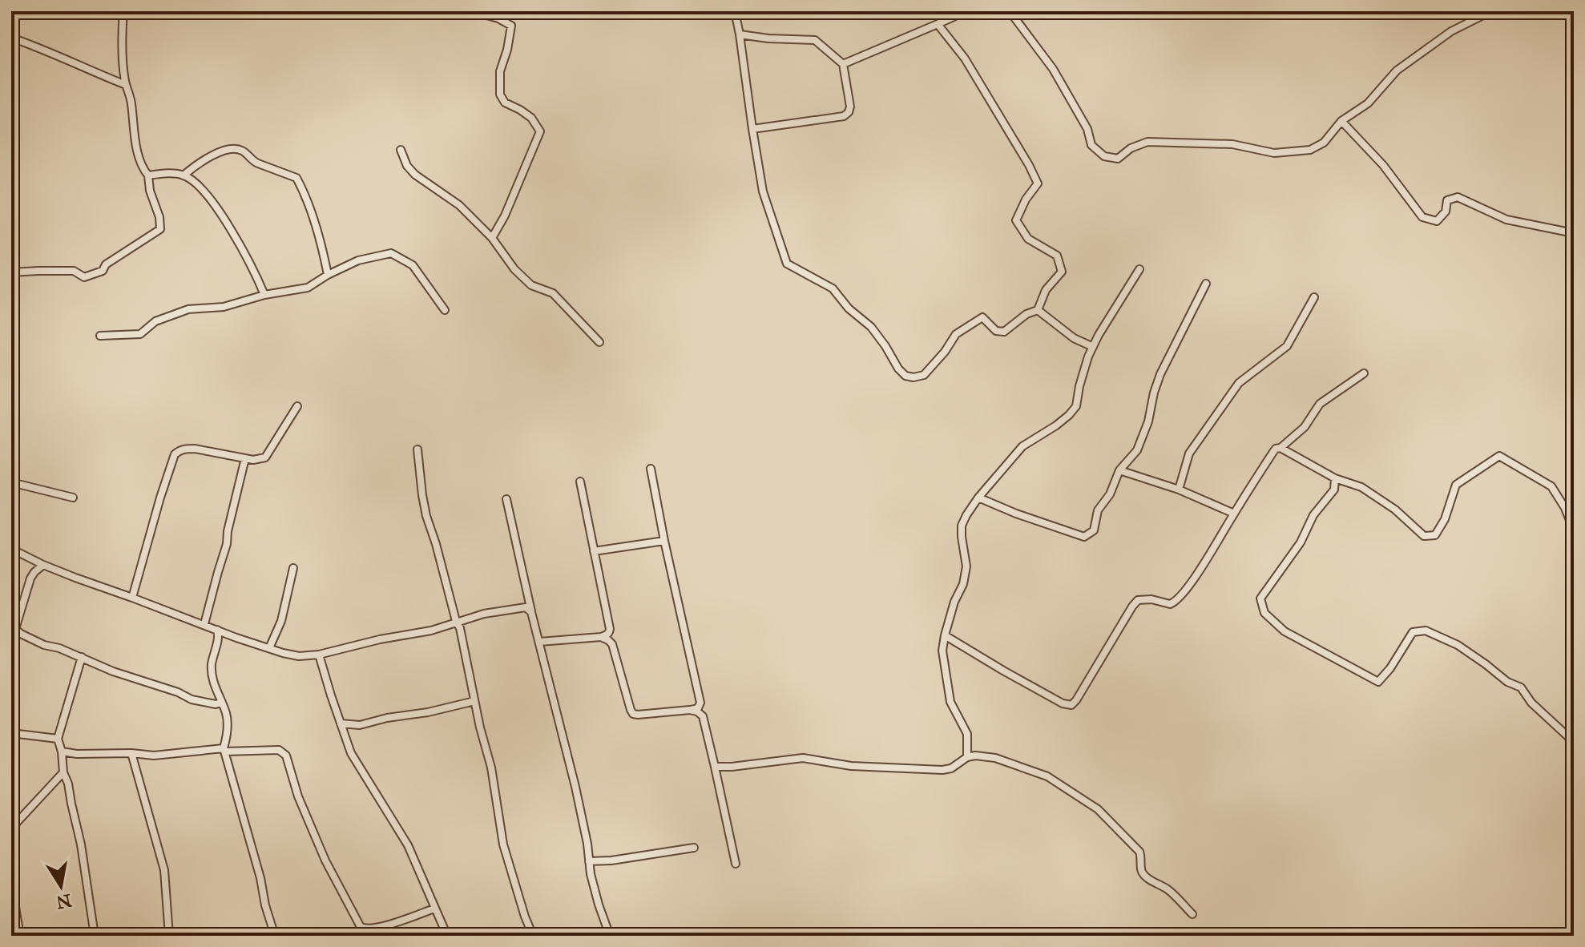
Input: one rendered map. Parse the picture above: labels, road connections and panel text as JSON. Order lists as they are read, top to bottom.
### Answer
{
  "north": "bottom"
}
